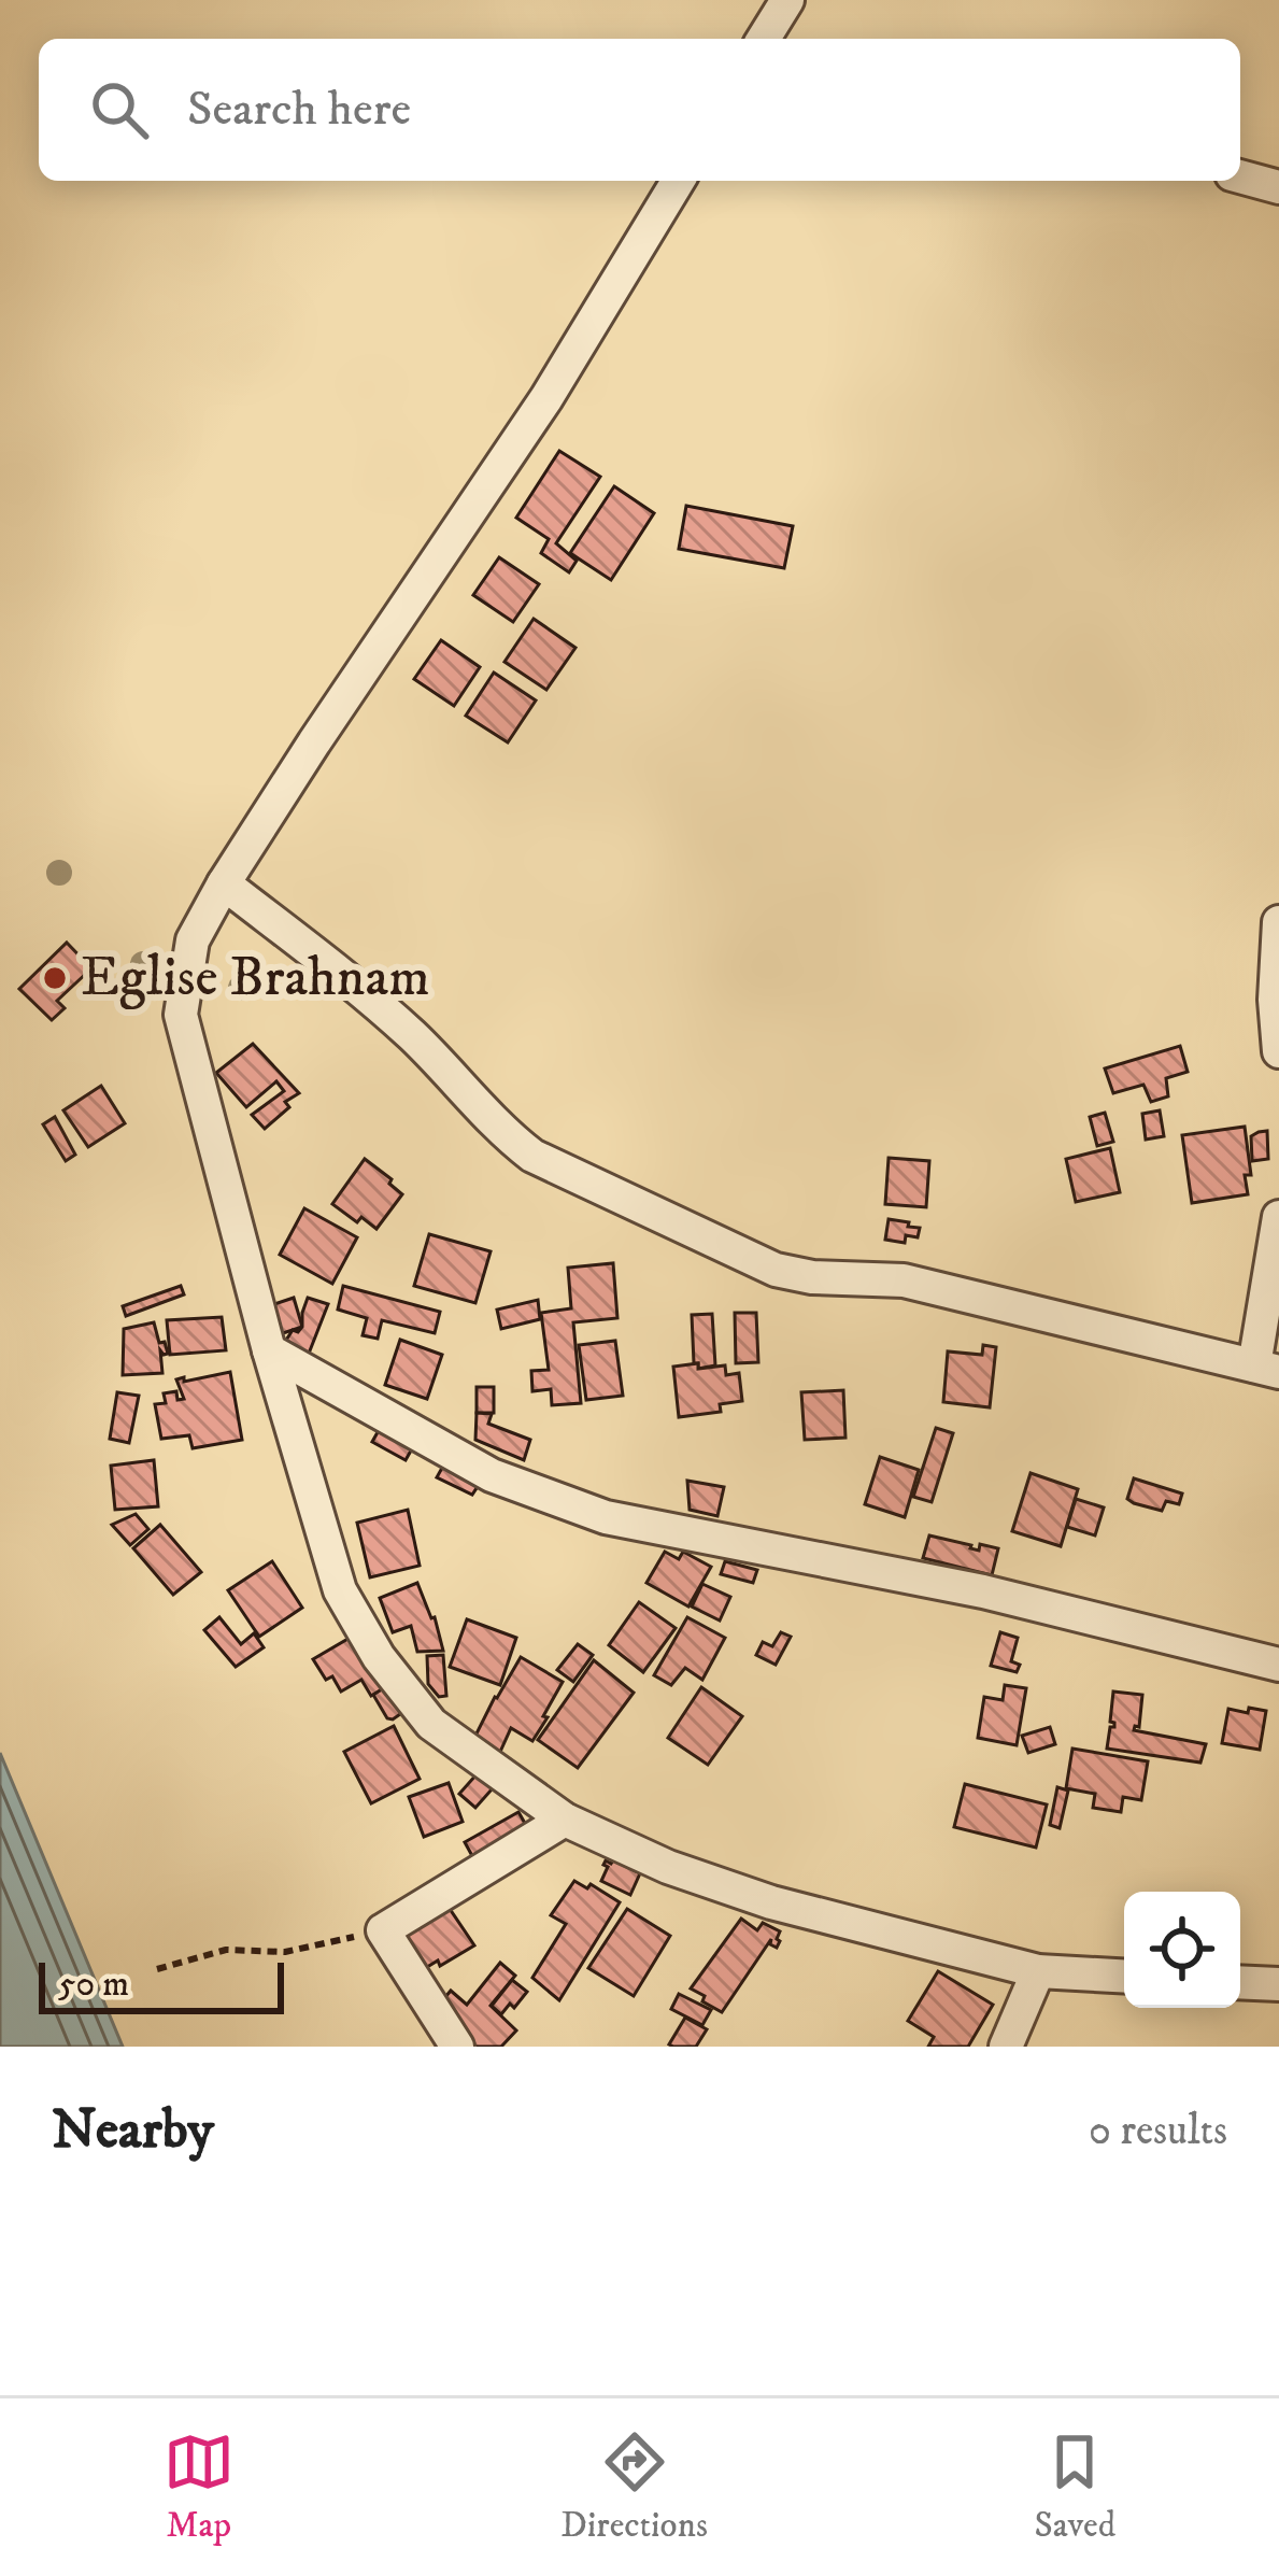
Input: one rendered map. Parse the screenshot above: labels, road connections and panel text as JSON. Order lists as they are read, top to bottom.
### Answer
{
  "places": ["Eglise Brahnam"],
  "scale_bar": "50 m",
  "page": {
    "search": "Search here",
    "scale": "50 m",
    "heading": ["Nearby", "0 results"],
    "nav": ["Map", "Directions", "Saved"]
  }
}
